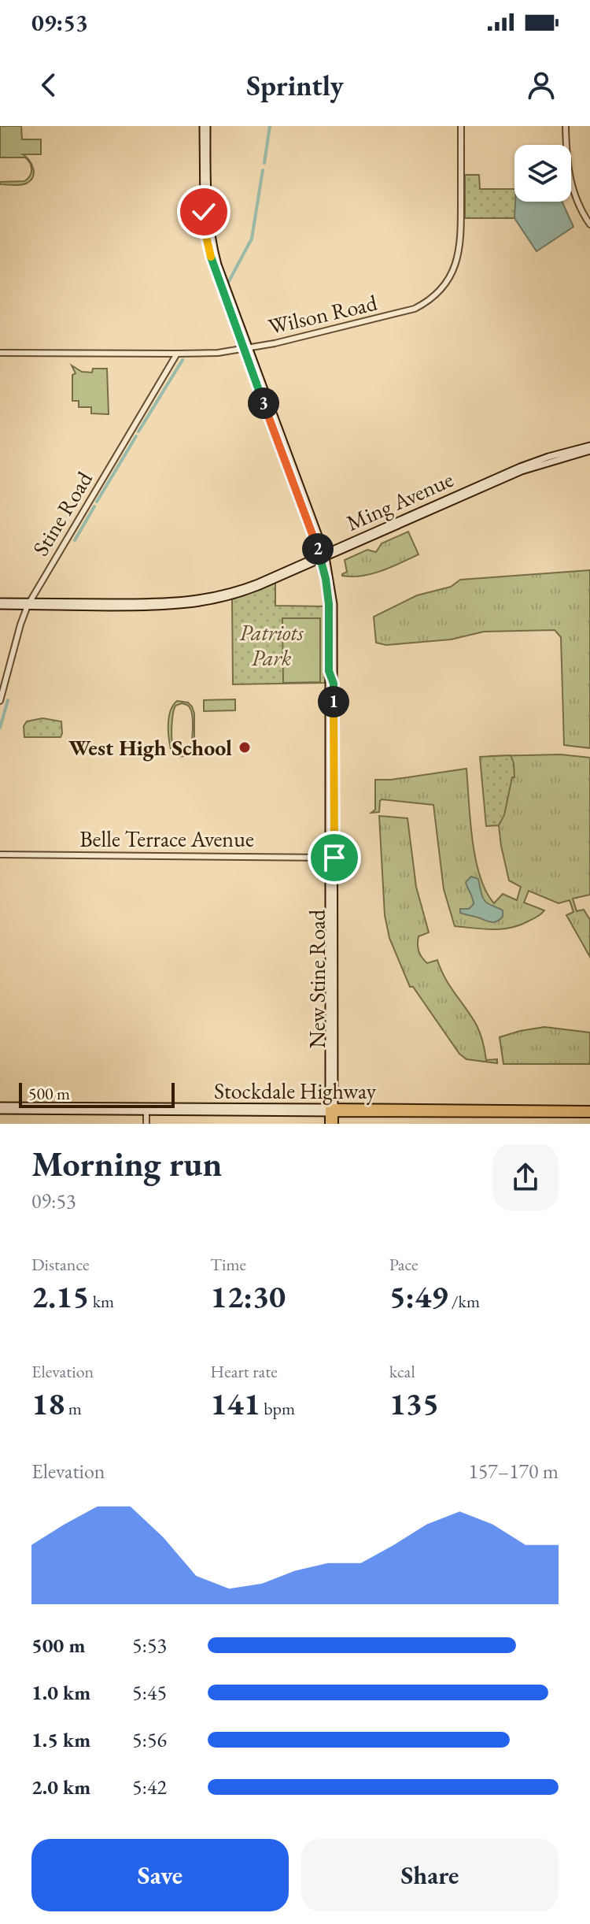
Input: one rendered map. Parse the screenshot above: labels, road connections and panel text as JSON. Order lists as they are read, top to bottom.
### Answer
{
  "streets": {
    "main road": ["Ming Avenue", "New Stine Road", "Stockdale Highway"],
    "street": ["Wilson Road", "Stine Road", "Belle Terrace Avenue"]
  },
  "crossings": [
    ["Wilson Road", "Stine Road"],
    ["Wilson Road", "New Stine Road"],
    ["Ming Avenue", "Stine Road"],
    ["Ming Avenue", "New Stine Road"],
    ["Belle Terrace Avenue", "New Stine Road"],
    ["New Stine Road", "Stockdale Highway"]
  ],
  "parks": ["Patriots Park"],
  "places": ["West High School"],
  "scale_bar": "500 m",
  "page": {
    "status": "09:53",
    "header": "Sprintly",
    "pins": ["3", "2", "1"],
    "scale": "500 m",
    "heading": ["Morning run", "09:53"],
    "stats": [
      ["Distance", "2.15 km"],
      ["Time", "12:30"],
      ["Pace", "5:49 /km"],
      ["Elevation", "18 m"],
      ["Heart rate", "141 bpm"],
      ["kcal", "135"]
    ],
    "chart": ["Elevation", "157–170 m"],
    "list": [
      {
        "name": "500 m",
        "note": "5:53"
      },
      {
        "name": "1.0 km",
        "note": "5:45"
      },
      {
        "name": "1.5 km",
        "note": "5:56"
      },
      {
        "name": "2.0 km",
        "note": "5:42"
      }
    ],
    "buttons": ["Save", "Share"]
  }
}
